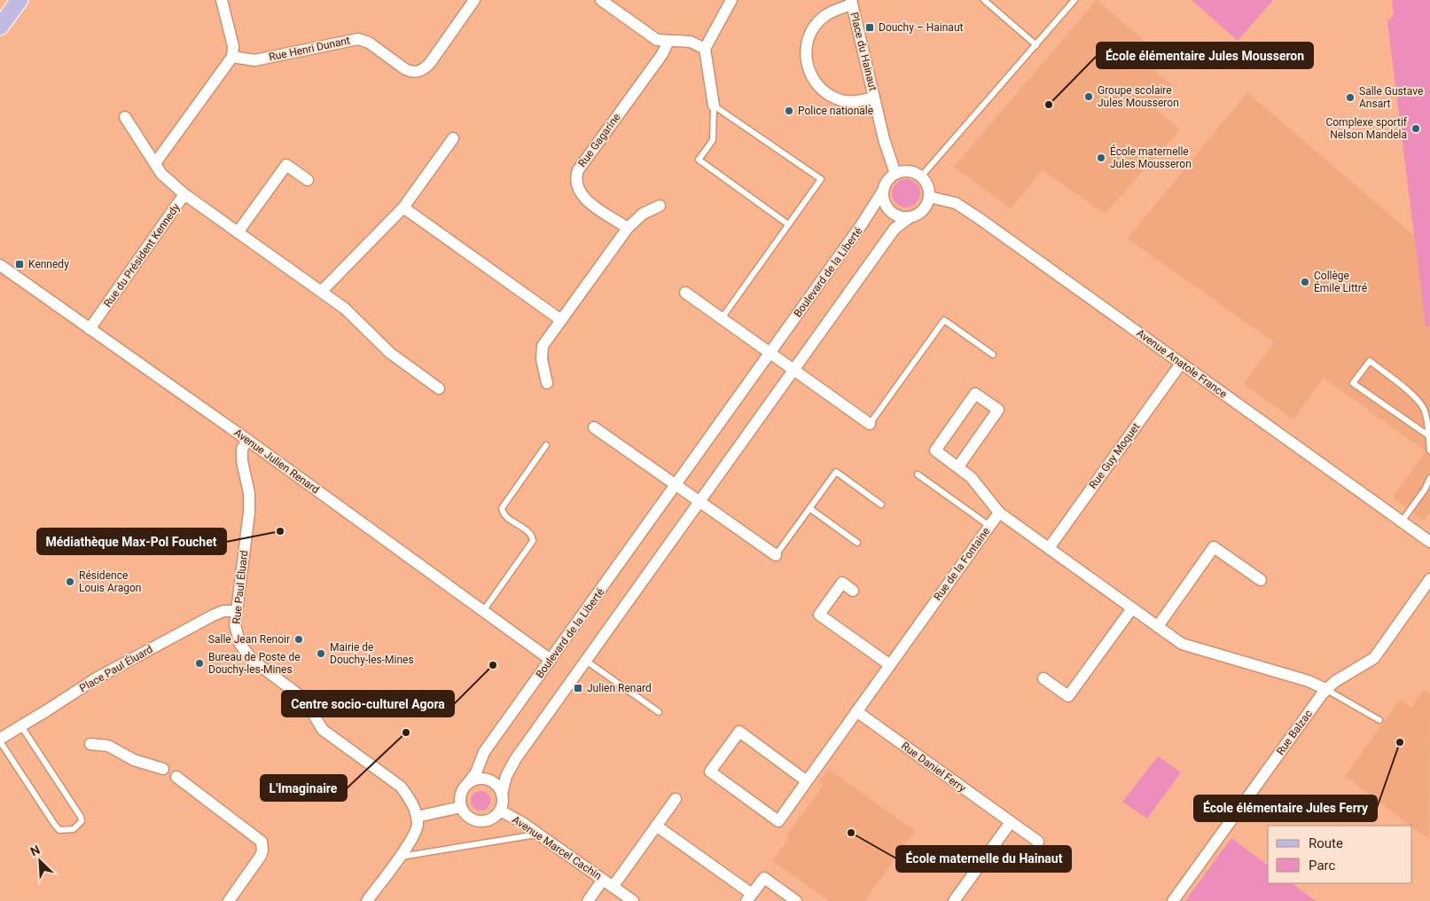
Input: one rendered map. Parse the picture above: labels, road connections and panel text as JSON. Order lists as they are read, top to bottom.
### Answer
{
  "streets": {
    "street": [
      "Rue Henri Dunant",
      "Place du Hainaut",
      "Rue Gagarine",
      "Rue du Président Kennedy",
      "Boulevard de la Liberté",
      "Avenue Anatole France",
      "Rue Guy Moquet",
      "Avenue Julien Renard",
      "Rue de la Fontaine",
      "Rue Paul Éluard",
      "Place Paul Éluard",
      "Rue Balzac",
      "Rue Daniel Ferry",
      "Avenue Marcel Cachin"
    ]
  },
  "crossings": [
    ["Place du Hainaut", "Boulevard de la Liberté"],
    ["Place du Hainaut", "Avenue Anatole France"],
    ["Rue du Président Kennedy", "Avenue Julien Renard"],
    ["Boulevard de la Liberté", "Avenue Anatole France"],
    ["Boulevard de la Liberté", "Avenue Julien Renard"],
    ["Boulevard de la Liberté", "Avenue Marcel Cachin"],
    ["Avenue Anatole France", "Rue Guy Moquet"],
    ["Avenue Julien Renard", "Rue Paul Éluard"],
    ["Rue de la Fontaine", "Rue Daniel Ferry"],
    ["Rue Paul Éluard", "Place Paul Éluard"]
  ],
  "places": {
    "transit": ["Douchy – Hainaut", "Kennedy", "Julien Renard"],
    "other": [
      "Groupe scolaire Jules Mousseron",
      "Salle Gustave Ansart",
      "École élémentaire Jules Mousseron",
      "Police nationale",
      "Complexe sportif Nelson Mandela",
      "École maternelle Jules Mousseron",
      "Collège Émile Littré",
      "Médiathèque Max-Pol Fouchet",
      "Résidence Louis Aragon",
      "Salle Jean Renoir",
      "Mairie de Douchy-les-Mines",
      "Bureau de Poste de Douchy-les-Mines",
      "Centre socio-culturel Agora",
      "L'Imaginaire",
      "École élémentaire Jules Ferry",
      "École maternelle du Hainaut"
    ]
  },
  "legend": ["Route", "Parc"],
  "north": "top left"
}
